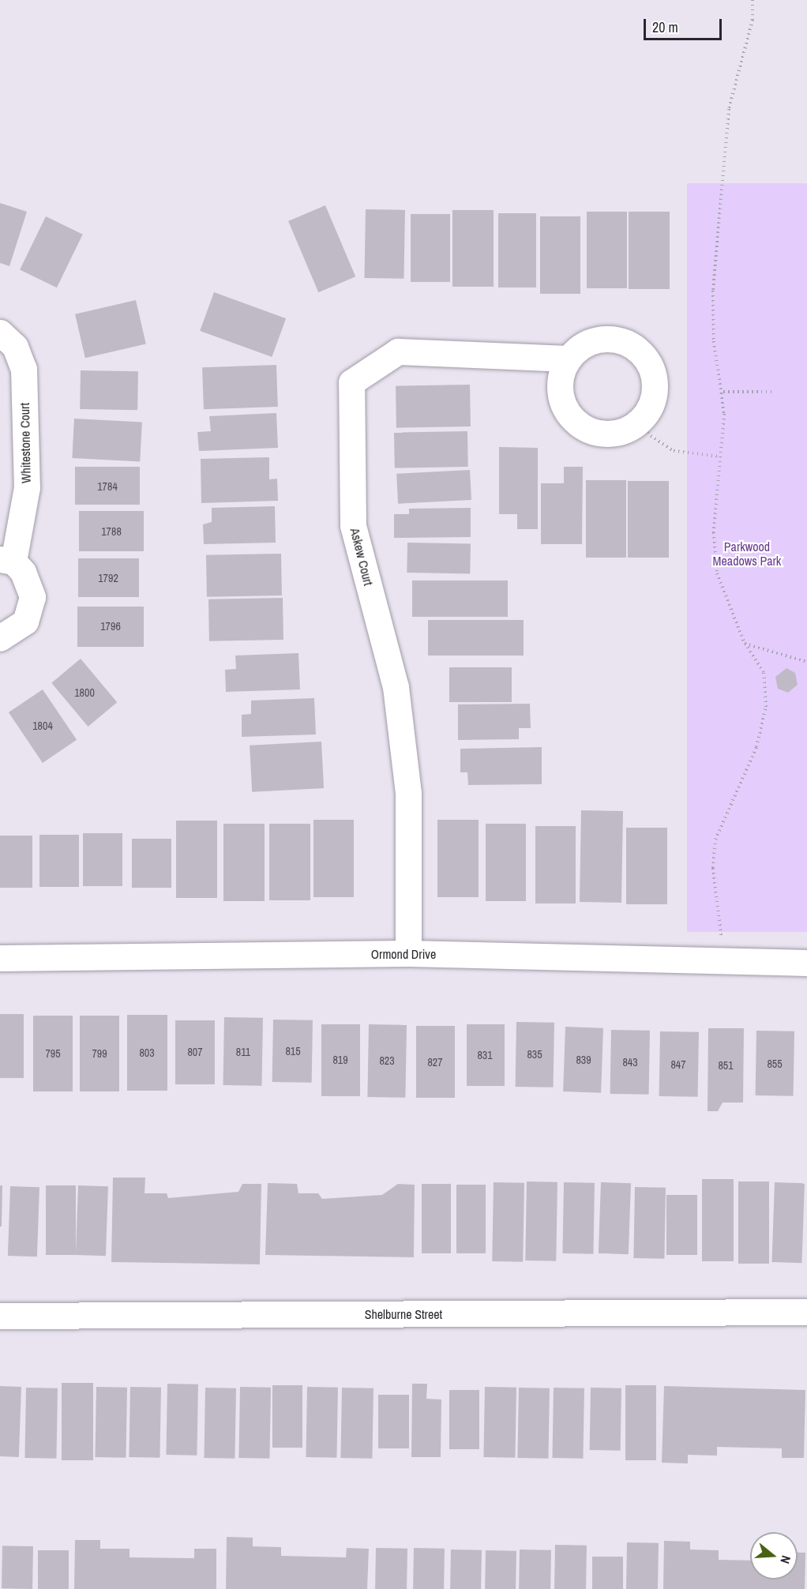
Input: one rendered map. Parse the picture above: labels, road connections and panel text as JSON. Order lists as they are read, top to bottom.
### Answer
{
  "streets": {
    "street": [
      "Whitestone Court",
      "Askew Court",
      "Ormond Drive",
      "Shelburne Street"
    ]
  },
  "crossings": [
    ["Askew Court", "Ormond Drive"]
  ],
  "parks": ["Parkwood Meadows Park"],
  "house_numbers": [
    "1784",
    "1788",
    "1792",
    "1796",
    "1800",
    "1804",
    "815",
    "807",
    "811",
    "803",
    "795",
    "799",
    "835",
    "831",
    "819",
    "839",
    "823",
    "827",
    "843",
    "855",
    "847",
    "851"
  ],
  "scale_bar": "20 m",
  "north": "right"
}
